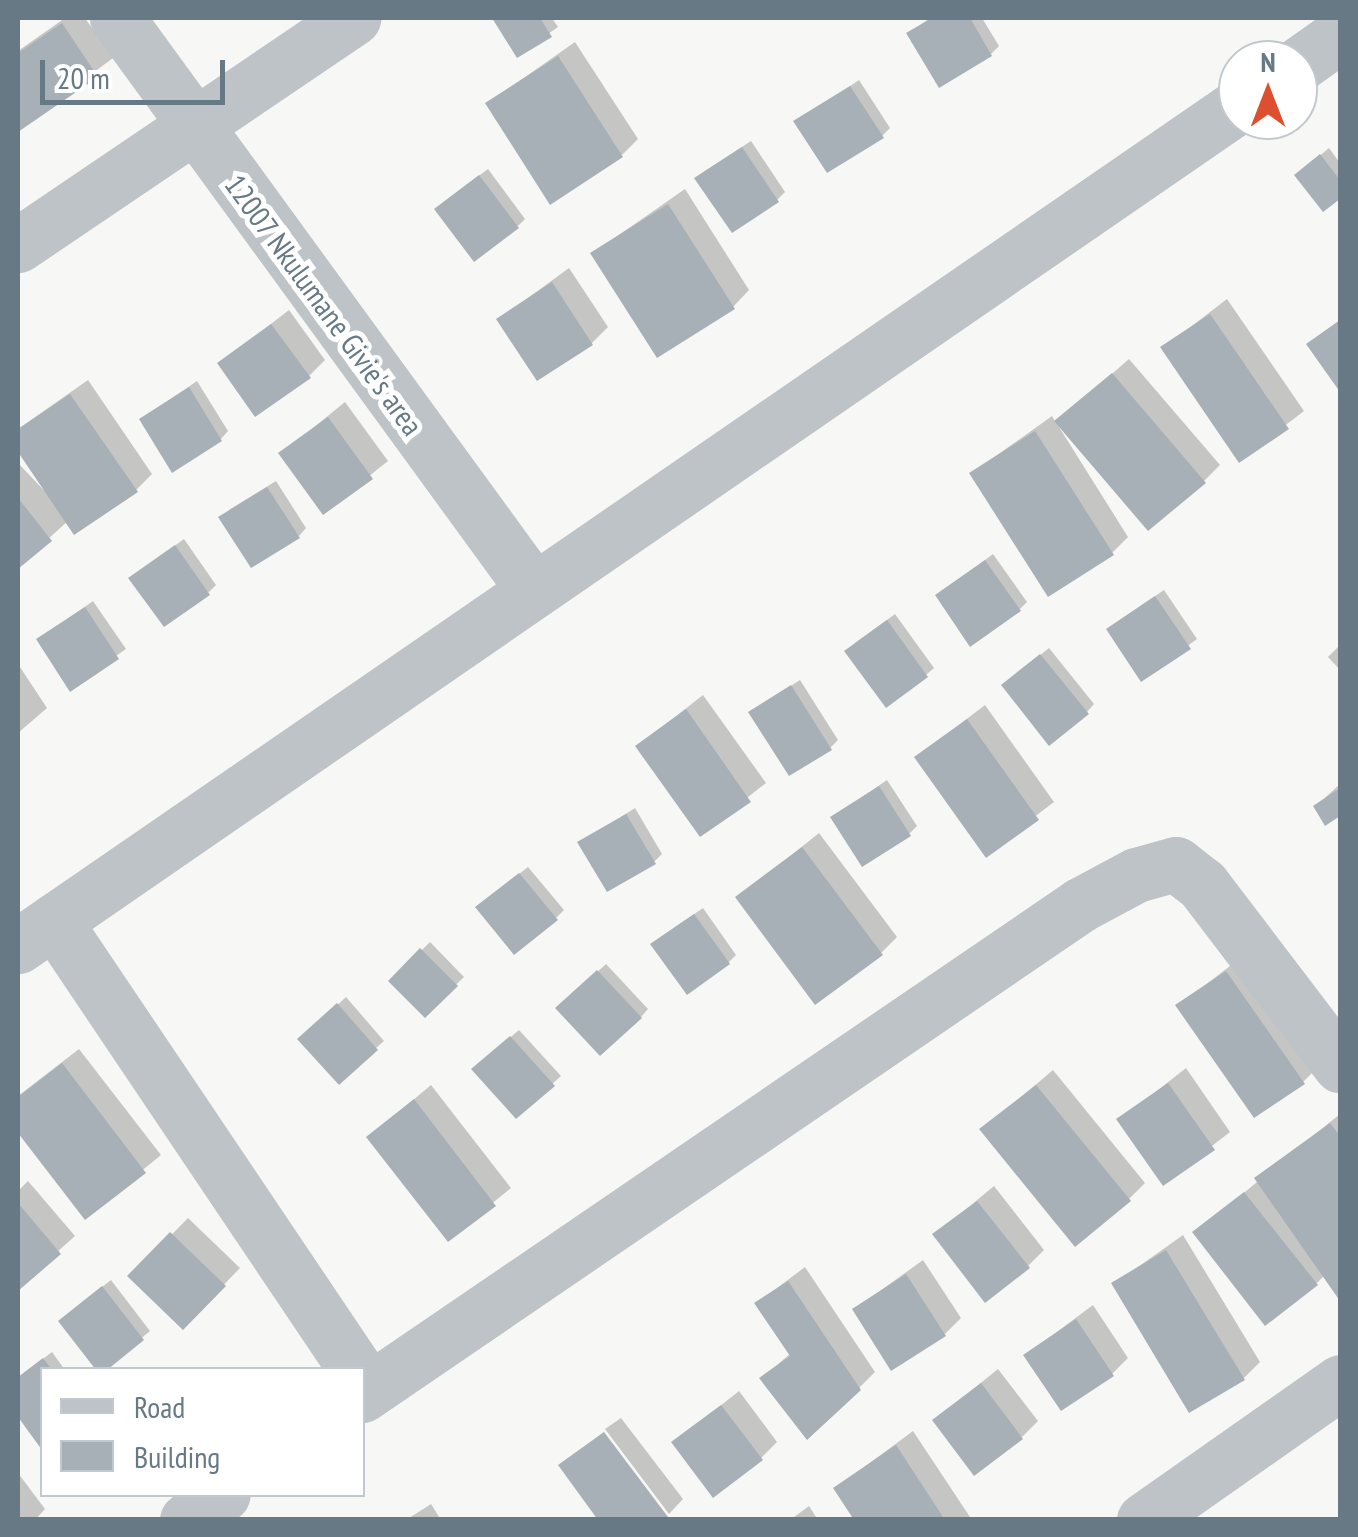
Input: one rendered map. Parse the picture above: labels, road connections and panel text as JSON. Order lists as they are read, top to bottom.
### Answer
{
  "streets": {
    "street": ["12007 Nkulumane Givie's area"]
  },
  "legend": ["Road", "Building"],
  "scale_bar": "20 m",
  "north": "top"
}
